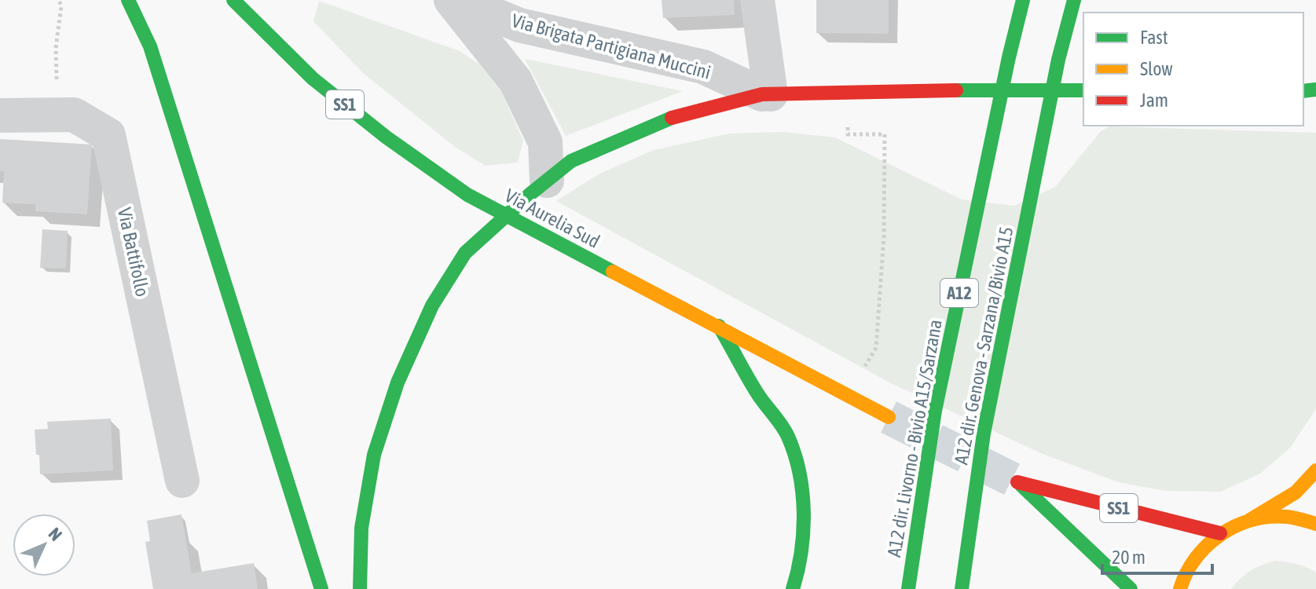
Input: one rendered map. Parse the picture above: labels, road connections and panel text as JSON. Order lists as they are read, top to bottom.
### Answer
{
  "streets": {
    "main road": [
      "SS1",
      "Via Aurelia Sud",
      "A12",
      "A12 dir. Genova - Sarzana/Bivio A15",
      "A12 dir. Livorno - Bivio A15/Sarzana"
    ],
    "street": ["Via Brigata Partigiana Muccini", "Via Battifollo"]
  },
  "legend": ["Fast", "Slow", "Jam"],
  "scale_bar": "20 m",
  "north": "top right"
}
